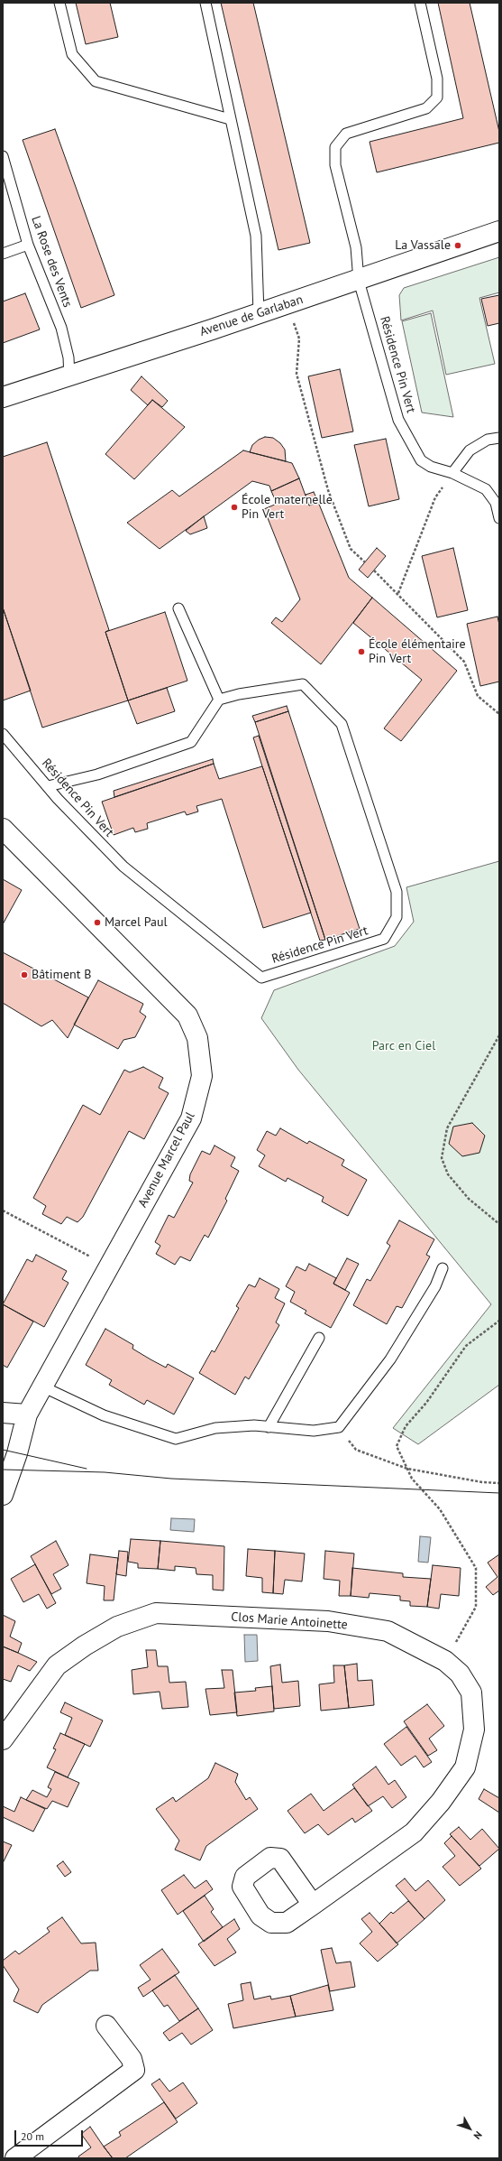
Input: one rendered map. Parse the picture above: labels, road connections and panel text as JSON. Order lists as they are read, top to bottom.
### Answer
{
  "streets": {
    "street": ["Avenue de Garlaban", "Avenue Marcel Paul", "Clos Marie Antoinette"],
    "lane": ["La Rose des Vents", "Résidence Pin Vert"]
  },
  "crossings": [
    ["La Rose des Vents", "Avenue de Garlaban"],
    ["Avenue de Garlaban", "Résidence Pin Vert"]
  ],
  "parks": ["Parc en Ciel"],
  "places": [
    "La Vassale",
    "École maternelle Pin Vert",
    "École élémentaire Pin Vert",
    "Marcel Paul",
    "Bâtiment B"
  ],
  "scale_bar": "20 m",
  "north": "bottom right"
}
